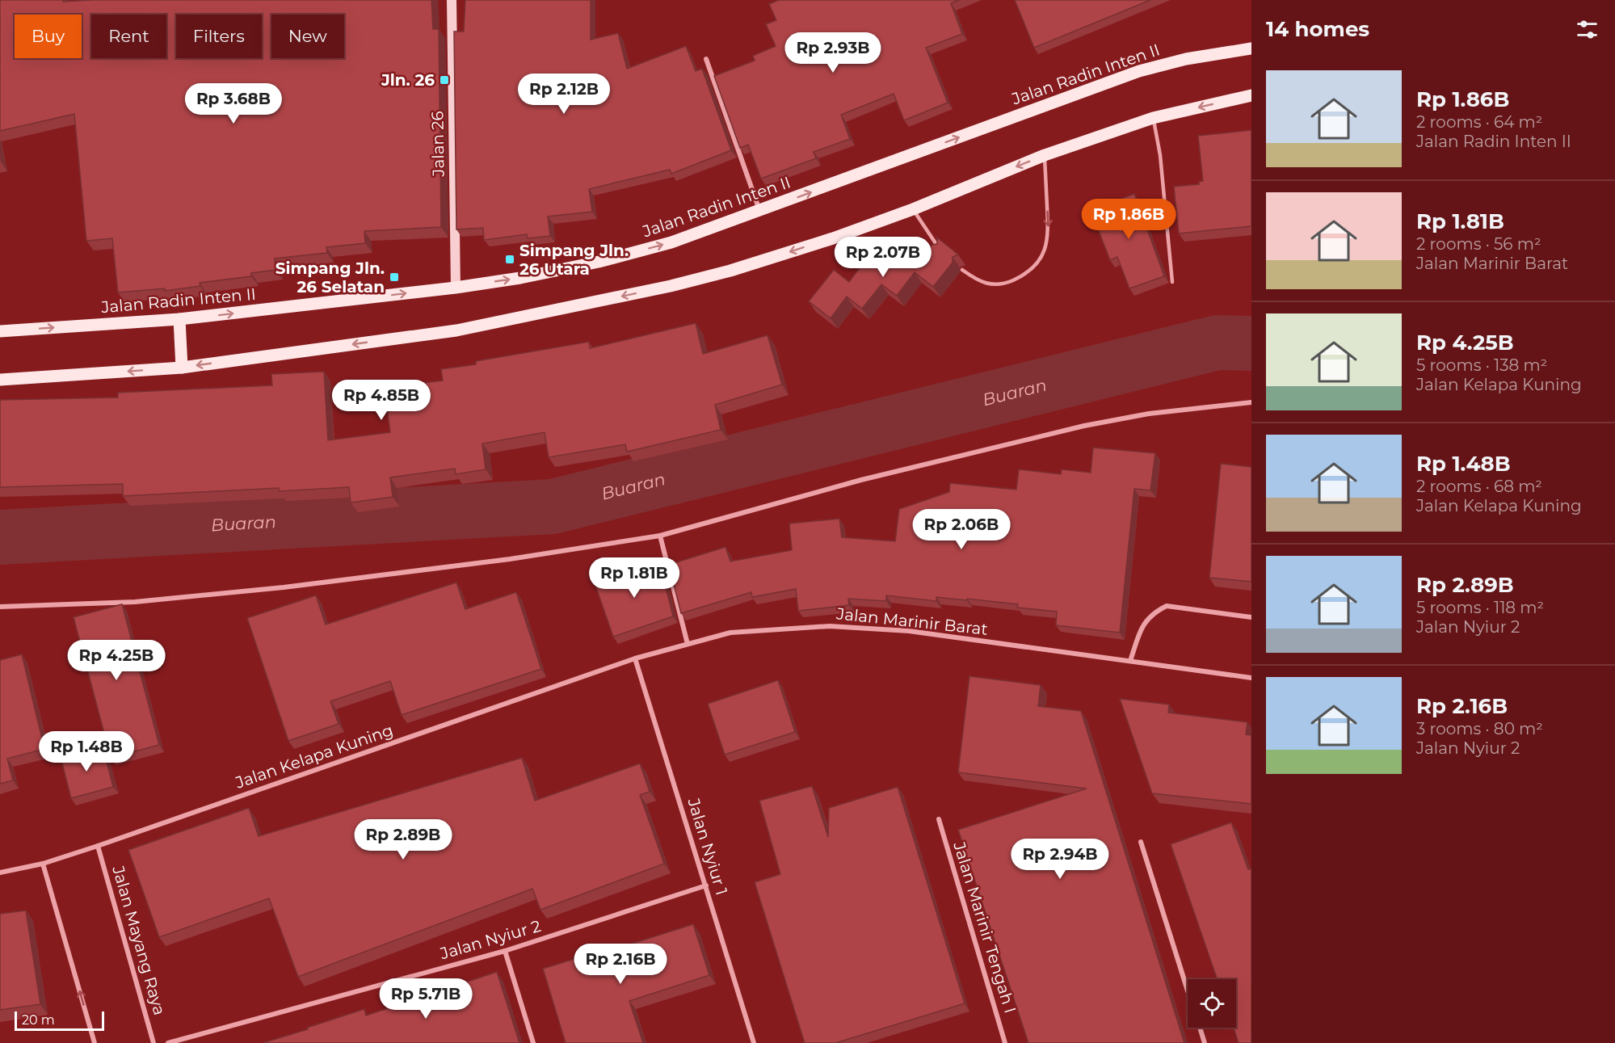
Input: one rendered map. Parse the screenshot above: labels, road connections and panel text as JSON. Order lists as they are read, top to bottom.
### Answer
{
  "streets": {
    "main road": ["Jalan Radin Inten II"],
    "street": [
      "Jalan 26",
      "Jalan Marinir Barat",
      "Jalan Kelapa Kuning",
      "Jalan Nyiur 1",
      "Jalan Marinir Tengah I",
      "Jalan Nyiur 2",
      "Jalan Mayang Raya"
    ]
  },
  "crossings": [
    ["Jalan Radin Inten II", "Jalan 26"],
    ["Jalan Marinir Barat", "Jalan Kelapa Kuning"],
    ["Jalan Marinir Barat", "Jalan Nyiur 1"],
    ["Jalan Kelapa Kuning", "Jalan Nyiur 1"],
    ["Jalan Kelapa Kuning", "Jalan Mayang Raya"],
    ["Jalan Nyiur 1", "Jalan Nyiur 2"]
  ],
  "water": ["Buaran"],
  "places": {
    "transit": ["Jln. 26", "Simpang Jln. 26 Utara", "Simpang Jln. 26 Selatan"]
  },
  "scale_bar": "20 m",
  "page": {
    "heading": "14 homes",
    "chip": [
      "Buy",
      "Rent",
      "Filters",
      "New"
    ],
    "price": [
      "Rp 2.93B",
      "Rp 2.12B",
      "Rp 3.68B",
      "Rp 1.86B",
      "Rp 2.07B",
      "Rp 4.85B",
      "Rp 2.06B",
      "Rp 1.81B",
      "Rp 4.25B",
      "Rp 1.48B",
      "Rp 2.89B",
      "Rp 2.94B",
      "Rp 2.16B",
      "Rp 5.71B"
    ],
    "list": [
      {
        "name": "Rp 1.86B",
        "note": "2 rooms · 64 m² · Jalan Radin Inten II"
      },
      {
        "name": "Rp 1.81B",
        "note": "2 rooms · 56 m² · Jalan Marinir Barat"
      },
      {
        "name": "Rp 4.25B",
        "note": "5 rooms · 138 m² · Jalan Kelapa Kuning"
      },
      {
        "name": "Rp 1.48B",
        "note": "2 rooms · 68 m² · Jalan Kelapa Kuning"
      },
      {
        "name": "Rp 2.89B",
        "note": "5 rooms · 118 m² · Jalan Nyiur 2"
      },
      {
        "name": "Rp 2.16B",
        "note": "3 rooms · 80 m² · Jalan Nyiur 2"
      }
    ],
    "scale": "20 m"
  }
}
